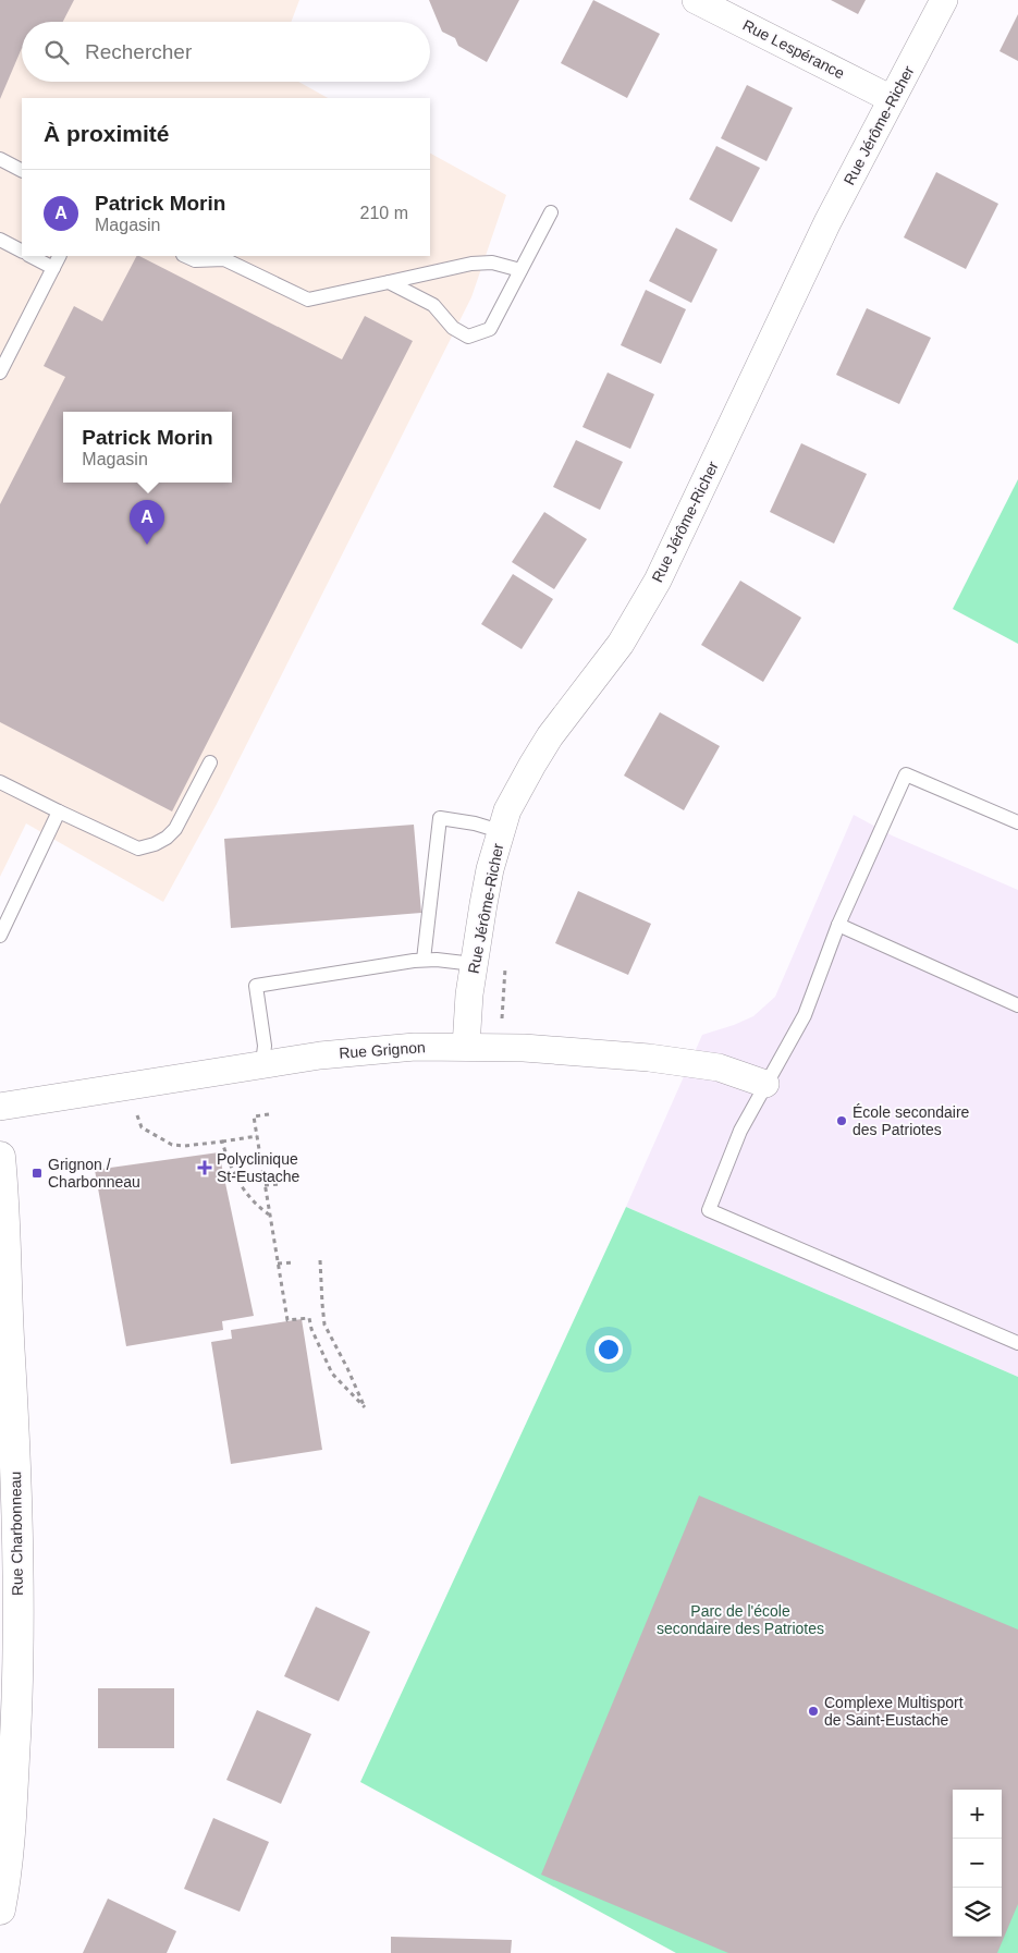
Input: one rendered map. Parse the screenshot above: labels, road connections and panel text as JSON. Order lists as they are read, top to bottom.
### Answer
{
  "streets": {
    "street": [
      "Rue Lespérance",
      "Rue Jérôme-Richer",
      "Rue Grignon",
      "Rue Charbonneau"
    ]
  },
  "crossings": [
    ["Rue Lespérance", "Rue Jérôme-Richer"],
    ["Rue Jérôme-Richer", "Rue Grignon"]
  ],
  "parks": ["Parc de l'école secondaire des Patriotes"],
  "places": {
    "other": ["École secondaire des Patriotes", "Complexe Multisport de Saint-Eustache"],
    "health": ["Polyclinique St-Eustache"],
    "transit": ["Grignon / Charbonneau"]
  },
  "page": {
    "search": "Rechercher",
    "heading": "À proximité",
    "list": [
      {
        "mark": "A",
        "name": "Patrick Morin",
        "note": "Magasin",
        "value": "210 m"
      }
    ],
    "popup": ["Patrick Morin", "Magasin"],
    "pins": "A",
    "map_buttons": ["+", "−"]
  }
}
